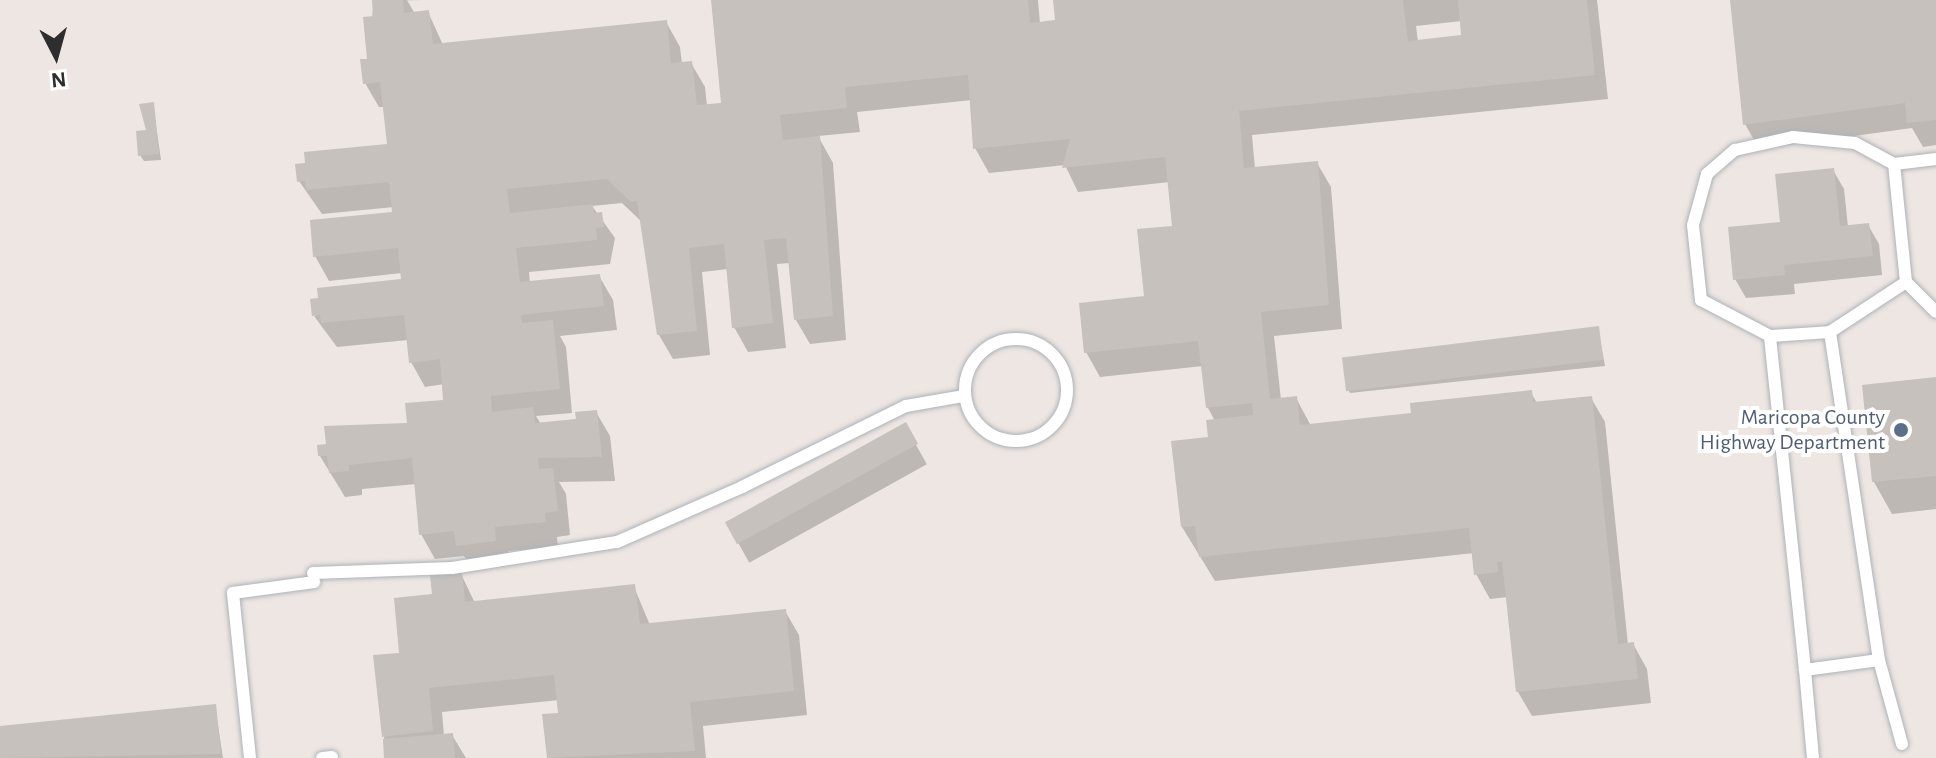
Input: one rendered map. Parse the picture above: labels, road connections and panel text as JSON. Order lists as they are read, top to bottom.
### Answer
{
  "places": ["Maricopa County Highway Department"],
  "north": "bottom"
}
